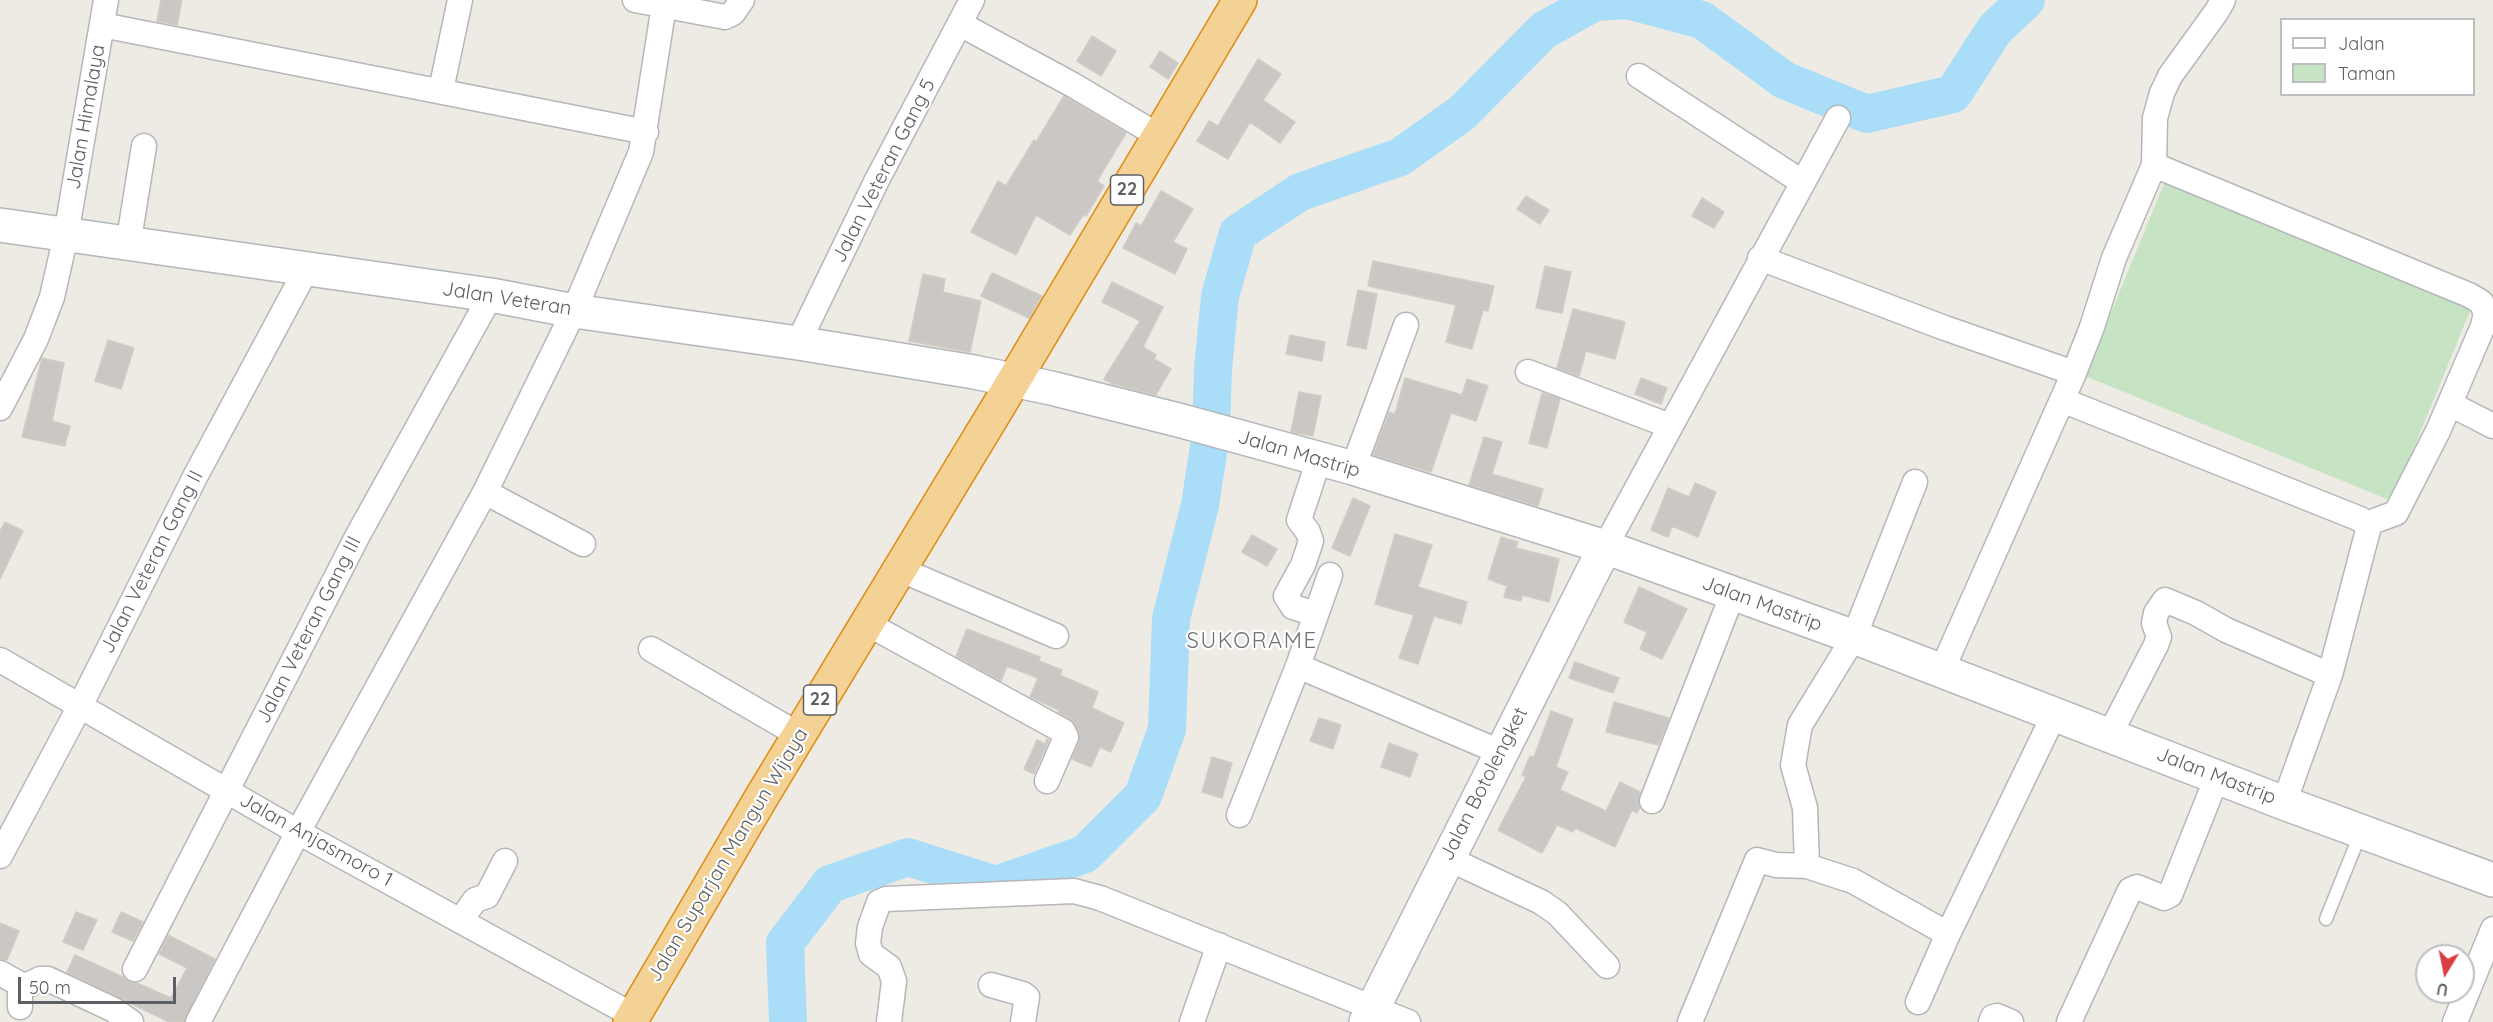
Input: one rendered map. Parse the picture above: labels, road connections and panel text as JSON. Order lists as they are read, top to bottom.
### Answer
{
  "streets": {
    "highway": ["22", "Jalan Suparjan Mangun Wijaya"],
    "street": [
      "Jalan Himalaya",
      "Jalan Veteran Gang 5",
      "Jalan Veteran",
      "Jalan Mastrip",
      "Jalan Veteran Gang II",
      "Jalan Veteran Gang III",
      "Jalan Botolengket",
      "Jalan Anjasmoro 1"
    ]
  },
  "crossings": [
    ["Jalan Himalaya", "Jalan Veteran"],
    ["Jalan Veteran Gang 5", "Jalan Veteran"],
    ["22", "Jalan Veteran"],
    ["22", "Jalan Mastrip"],
    ["22", "Jalan Suparjan Mangun Wijaya"],
    ["Jalan Veteran", "Jalan Mastrip"],
    ["Jalan Veteran", "Jalan Veteran Gang II"],
    ["Jalan Veteran", "Jalan Veteran Gang III"],
    ["Jalan Veteran", "Jalan Suparjan Mangun Wijaya"],
    ["Jalan Mastrip", "Jalan Botolengket"],
    ["Jalan Mastrip", "Jalan Suparjan Mangun Wijaya"],
    ["Jalan Veteran Gang II", "Jalan Anjasmoro 1"],
    ["Jalan Veteran Gang III", "Jalan Anjasmoro 1"],
    ["Jalan Anjasmoro 1", "Jalan Suparjan Mangun Wijaya"]
  ],
  "districts": ["SUKORAME"],
  "legend": ["Jalan", "Taman"],
  "scale_bar": "50 m",
  "north": "bottom"
}
